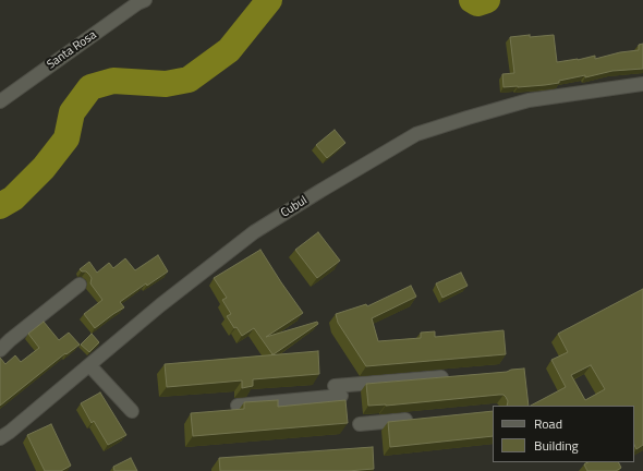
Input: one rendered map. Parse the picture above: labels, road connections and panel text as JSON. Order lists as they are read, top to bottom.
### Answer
{
  "streets": {
    "street": ["Santa Rosa", "Cubul"]
  },
  "legend": ["Road", "Building"]
}
